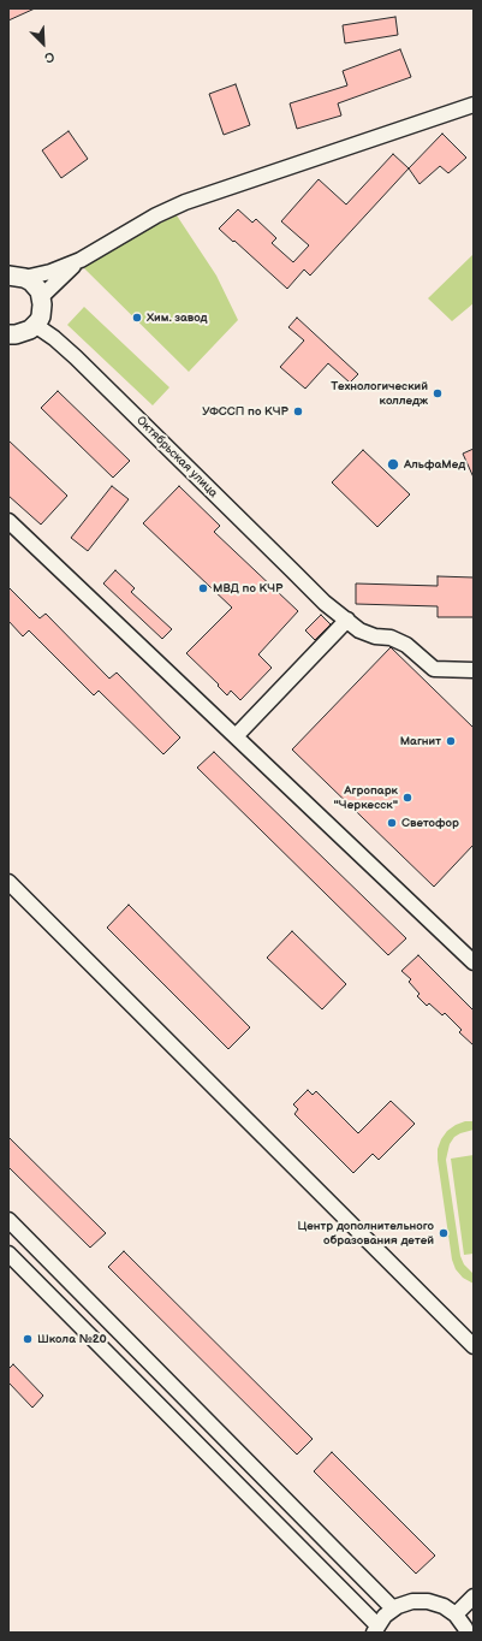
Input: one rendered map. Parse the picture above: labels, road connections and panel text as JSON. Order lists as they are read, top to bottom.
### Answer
{
  "streets": {
    "street": ["Октябрьская улица"]
  },
  "places": [
    "Хим. завод",
    "Технологический колледж",
    "УФССП по КЧР",
    "АльфаМед",
    "МВД по КЧР",
    "Магнит",
    "Агропарк \"Черкесск\"",
    "Светофор",
    "Центр дополнительного образования детей",
    "Школа №20"
  ],
  "north": "bottom right"
}
